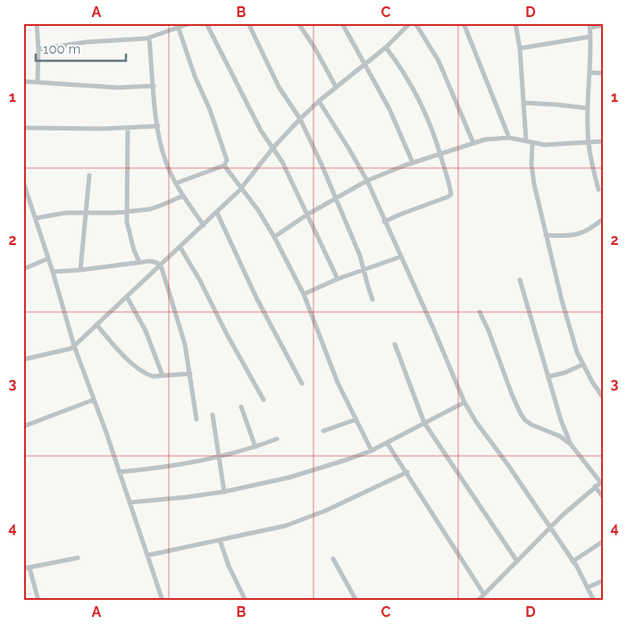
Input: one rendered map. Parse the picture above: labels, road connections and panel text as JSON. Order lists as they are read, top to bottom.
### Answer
{
  "scale_bar": "100 m",
  "grid": {
    "columns": [
      "A",
      "B",
      "C",
      "D"
    ],
    "rows": [
      "1",
      "2",
      "3",
      "4"
    ]
  }
}
